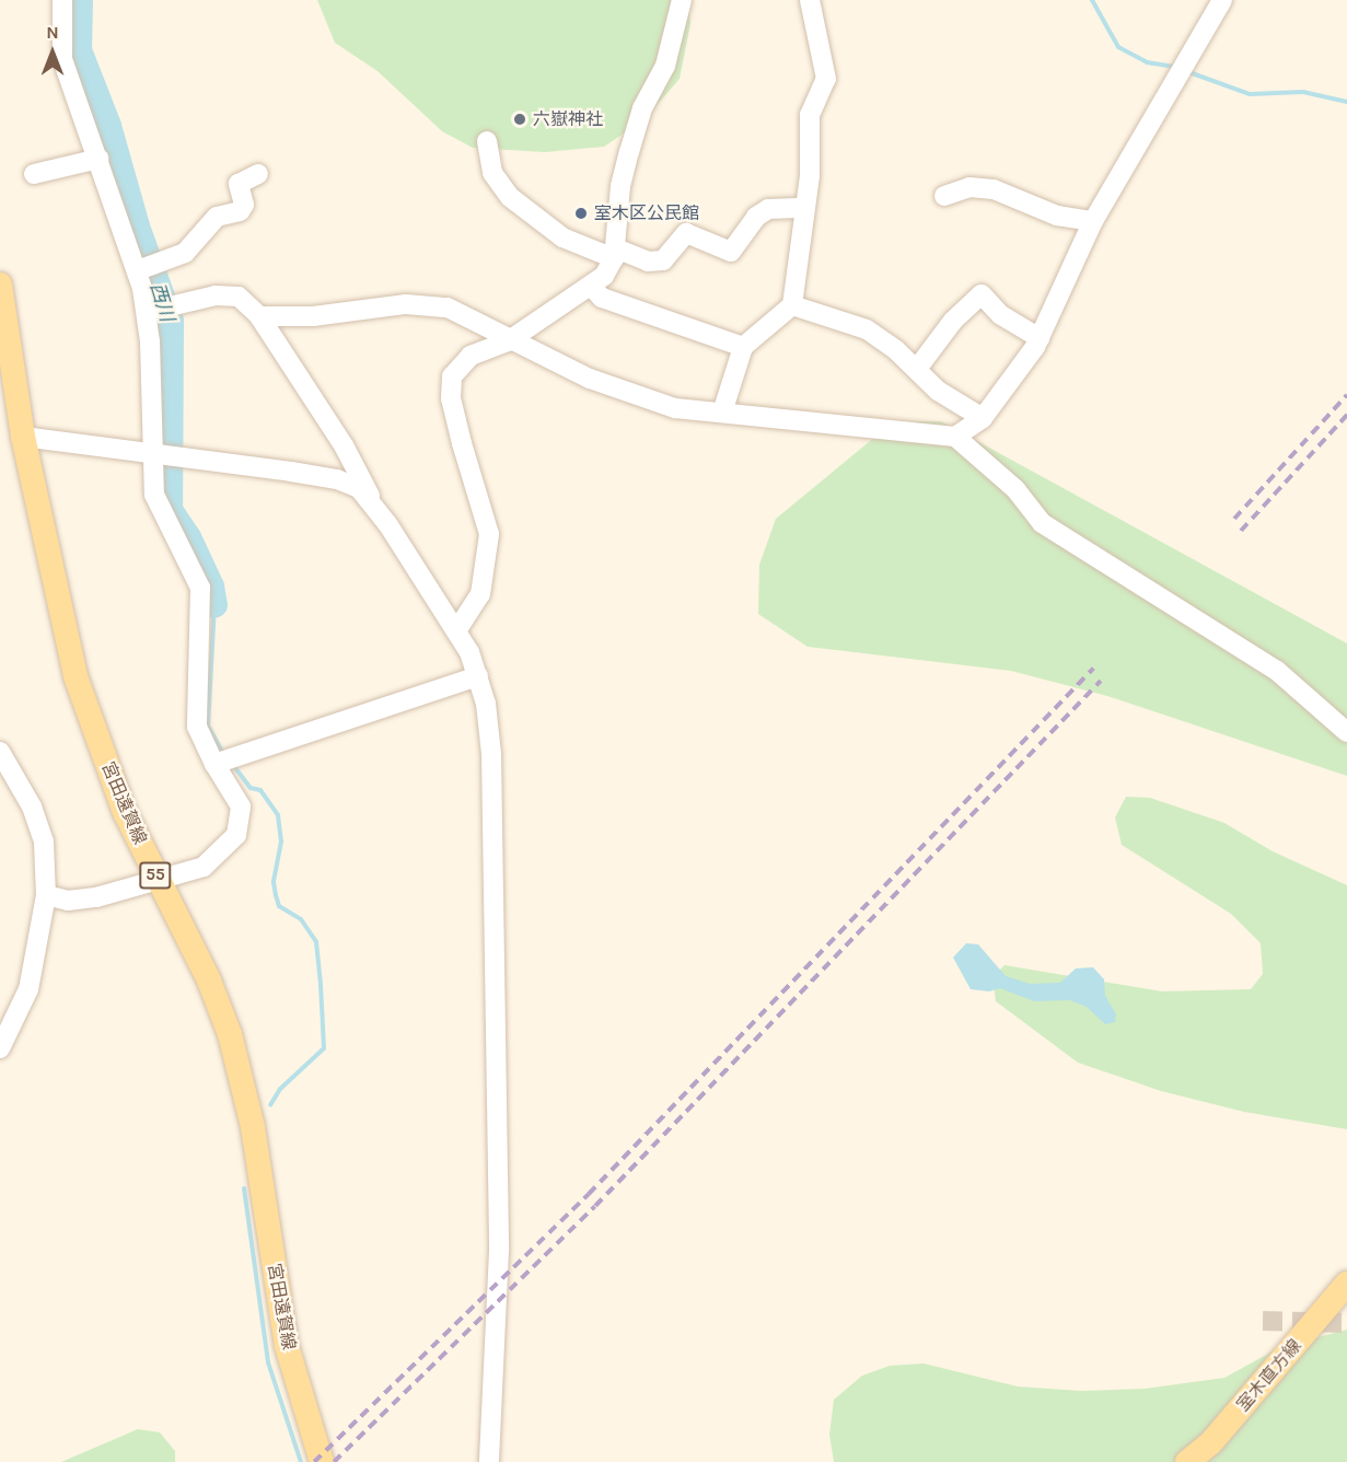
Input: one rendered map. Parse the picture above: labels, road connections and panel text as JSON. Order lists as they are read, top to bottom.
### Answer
{
  "streets": {
    "main road": ["宮田遠賀線", "55", "室木直方線"]
  },
  "water": ["西川"],
  "places": ["六嶽神社", "室木区公民館"],
  "north": "top"
}
